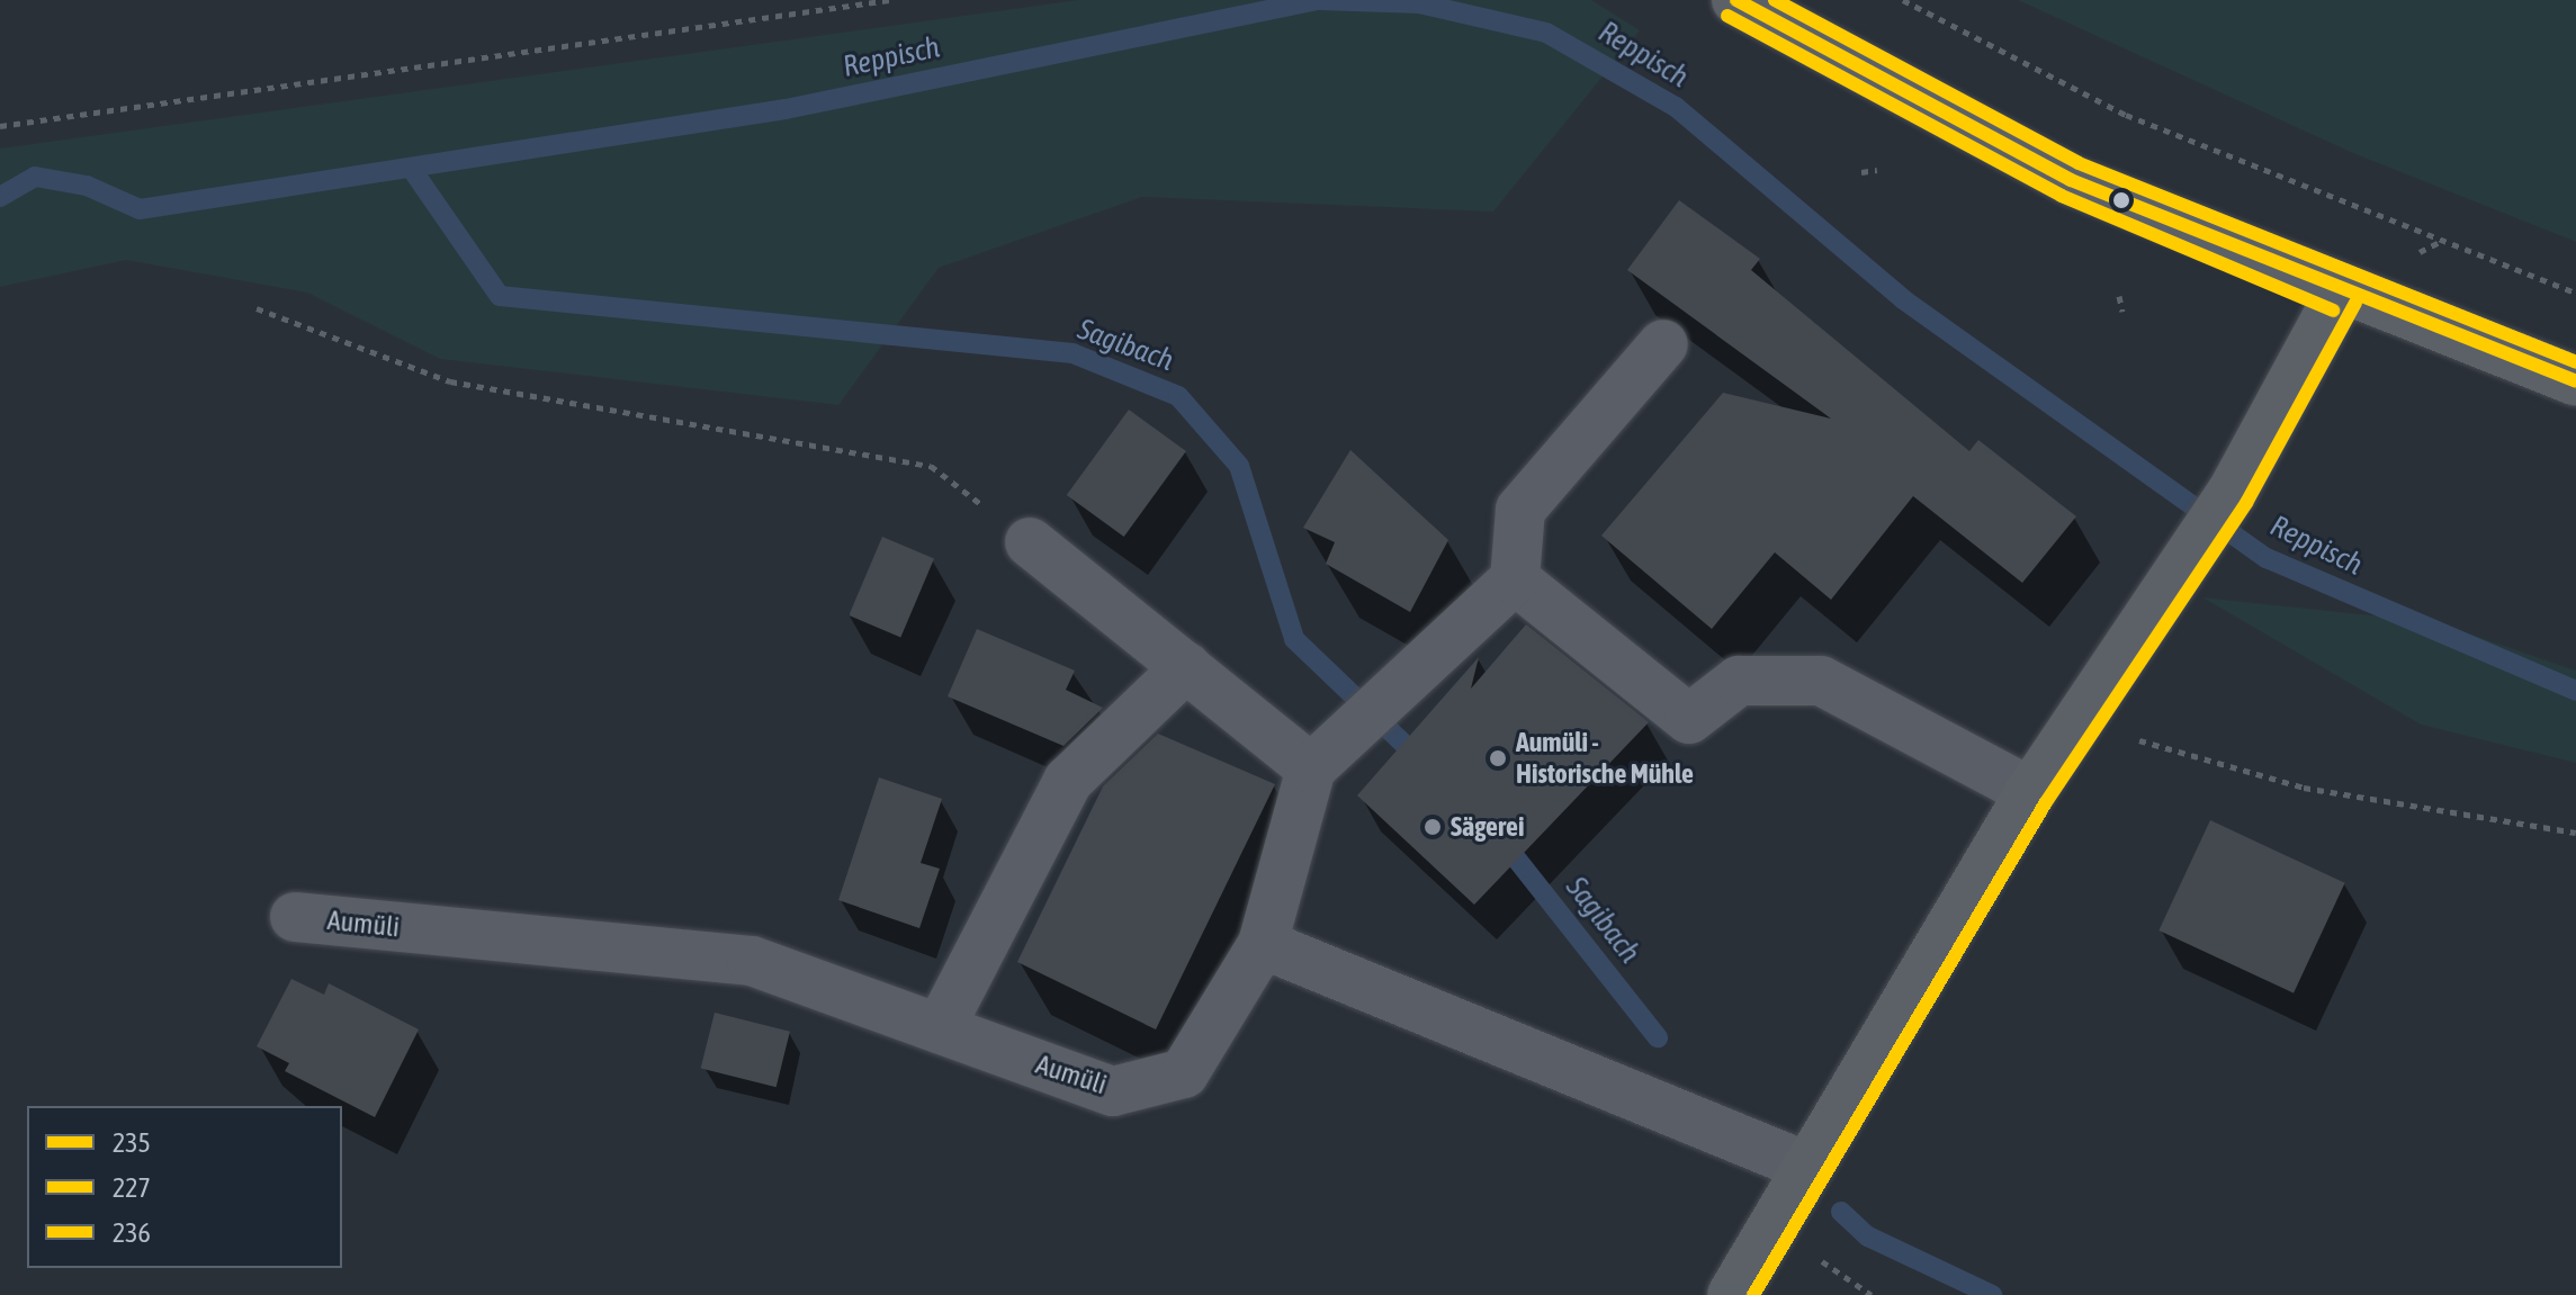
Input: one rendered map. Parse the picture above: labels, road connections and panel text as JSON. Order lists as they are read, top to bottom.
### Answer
{
  "streets": {
    "street": ["Aumüli"]
  },
  "water": ["Reppisch", "Sagibach"],
  "places": ["Aumüli - Historische Mühle", "Sägerei"],
  "lines": ["transit line 235", "transit line 236", "transit line 227"],
  "legend": ["235", "227", "236"]
}
